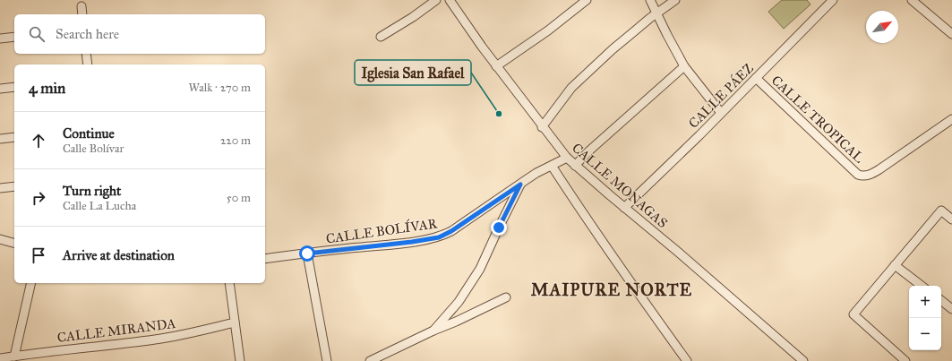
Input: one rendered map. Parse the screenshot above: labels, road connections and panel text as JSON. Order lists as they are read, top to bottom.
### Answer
{
  "streets": {
    "street": [
      "CALLE PÁEZ",
      "CALLE TROPICAL",
      "CALLE MONAGAS",
      "CALLE BOLÍVAR",
      "CALLE MIRANDA"
    ]
  },
  "crossings": [
    ["CALLE PÁEZ", "CALLE TROPICAL"],
    ["CALLE PÁEZ", "CALLE MONAGAS"],
    ["CALLE MONAGAS", "CALLE BOLÍVAR"]
  ],
  "districts": ["MAIPURE NORTE"],
  "places": ["Iglesia San Rafael"],
  "north": "top right",
  "page": {
    "search": "Search here",
    "heading": ["4 min", "Walk · 270 m"],
    "list": [
      ["Continue", "Calle Bolívar", "220 m"],
      ["Turn right", "Calle La Lucha", "50 m"],
      "Arrive at destination"
    ],
    "map_buttons": ["+", "−"]
  }
}
